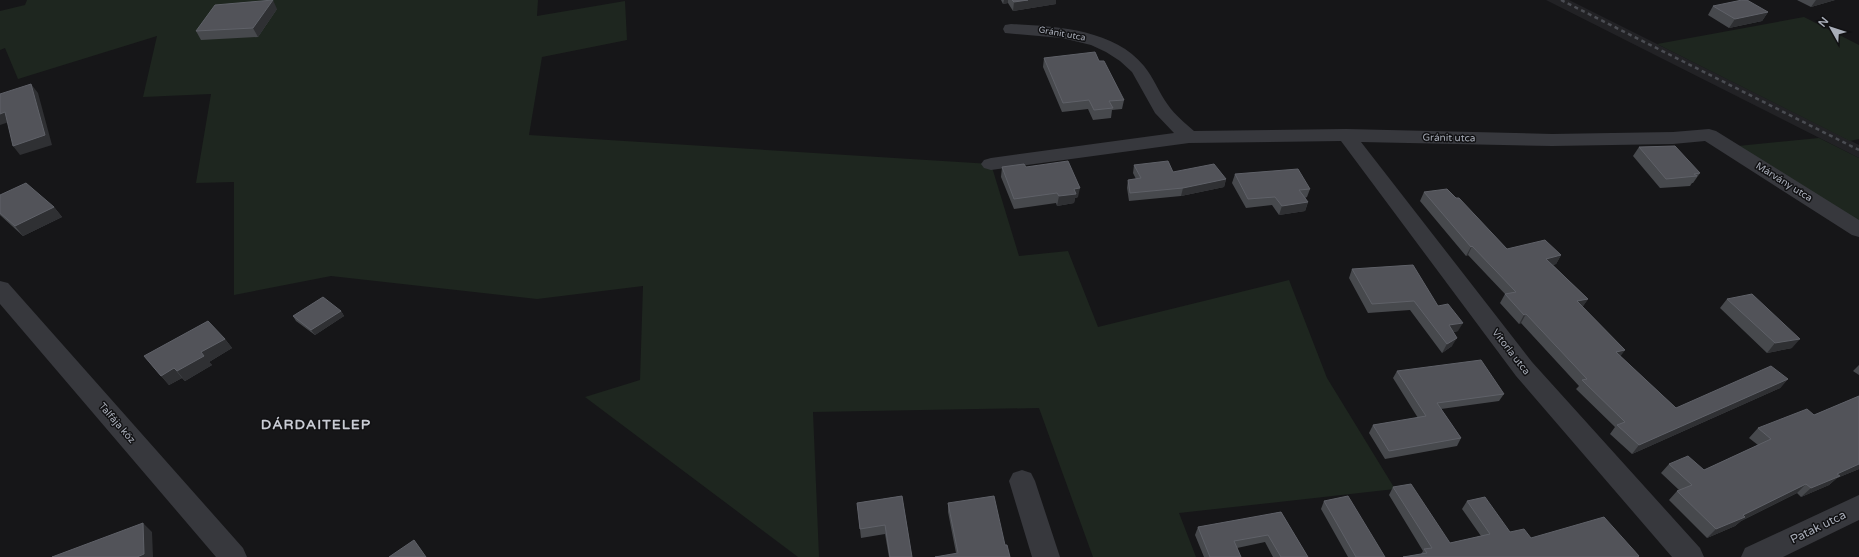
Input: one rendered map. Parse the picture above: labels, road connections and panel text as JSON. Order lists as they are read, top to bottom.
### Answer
{
  "streets": {
    "street": [
      "Gránit utca",
      "Márvány utca",
      "Vitorla utca",
      "Talfája köz",
      "Patak utca"
    ]
  },
  "crossings": [
    ["Gránit utca", "Márvány utca"],
    ["Gránit utca", "Vitorla utca"]
  ],
  "districts": ["DÁRDAITELEP"],
  "north": "top left"
}
